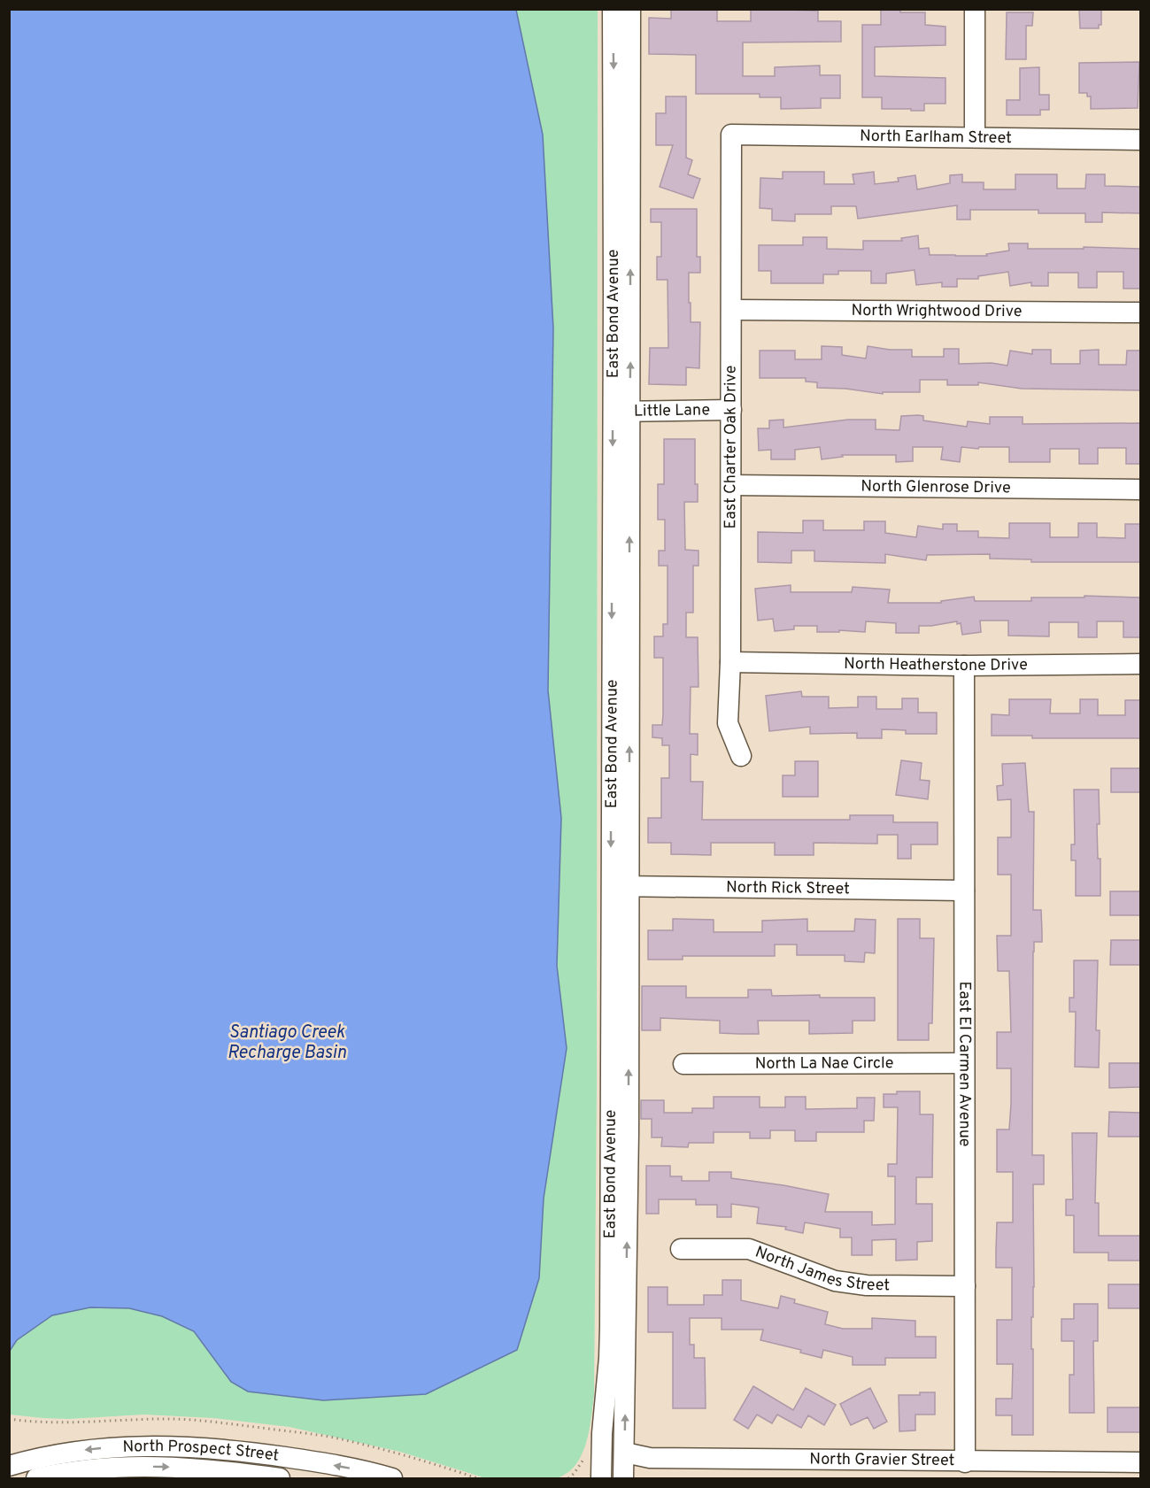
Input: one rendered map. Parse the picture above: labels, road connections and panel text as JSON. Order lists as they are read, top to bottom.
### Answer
{
  "streets": {
    "street": [
      "North Earlham Street",
      "North Wrightwood Drive",
      "East Bond Avenue",
      "Little Lane",
      "East Charter Oak Drive",
      "North Glenrose Drive",
      "North Heatherstone Drive",
      "North Rick Street",
      "North La Nae Circle",
      "East El Carmen Avenue",
      "North James Street",
      "North Prospect Street",
      "North Gravier Street"
    ]
  },
  "crossings": [
    ["North Earlham Street", "East Charter Oak Drive"],
    ["North Wrightwood Drive", "East Charter Oak Drive"],
    ["East Bond Avenue", "Little Lane"],
    ["East Bond Avenue", "North Rick Street"],
    ["East Bond Avenue", "North Gravier Street"],
    ["Little Lane", "East Charter Oak Drive"],
    ["East Charter Oak Drive", "North Glenrose Drive"],
    ["East Charter Oak Drive", "North Heatherstone Drive"],
    ["North Heatherstone Drive", "East El Carmen Avenue"],
    ["North Rick Street", "East El Carmen Avenue"],
    ["North La Nae Circle", "East El Carmen Avenue"],
    ["East El Carmen Avenue", "North James Street"],
    ["East El Carmen Avenue", "North Gravier Street"]
  ],
  "water": ["Santiago Creek Recharge Basin"]
}
